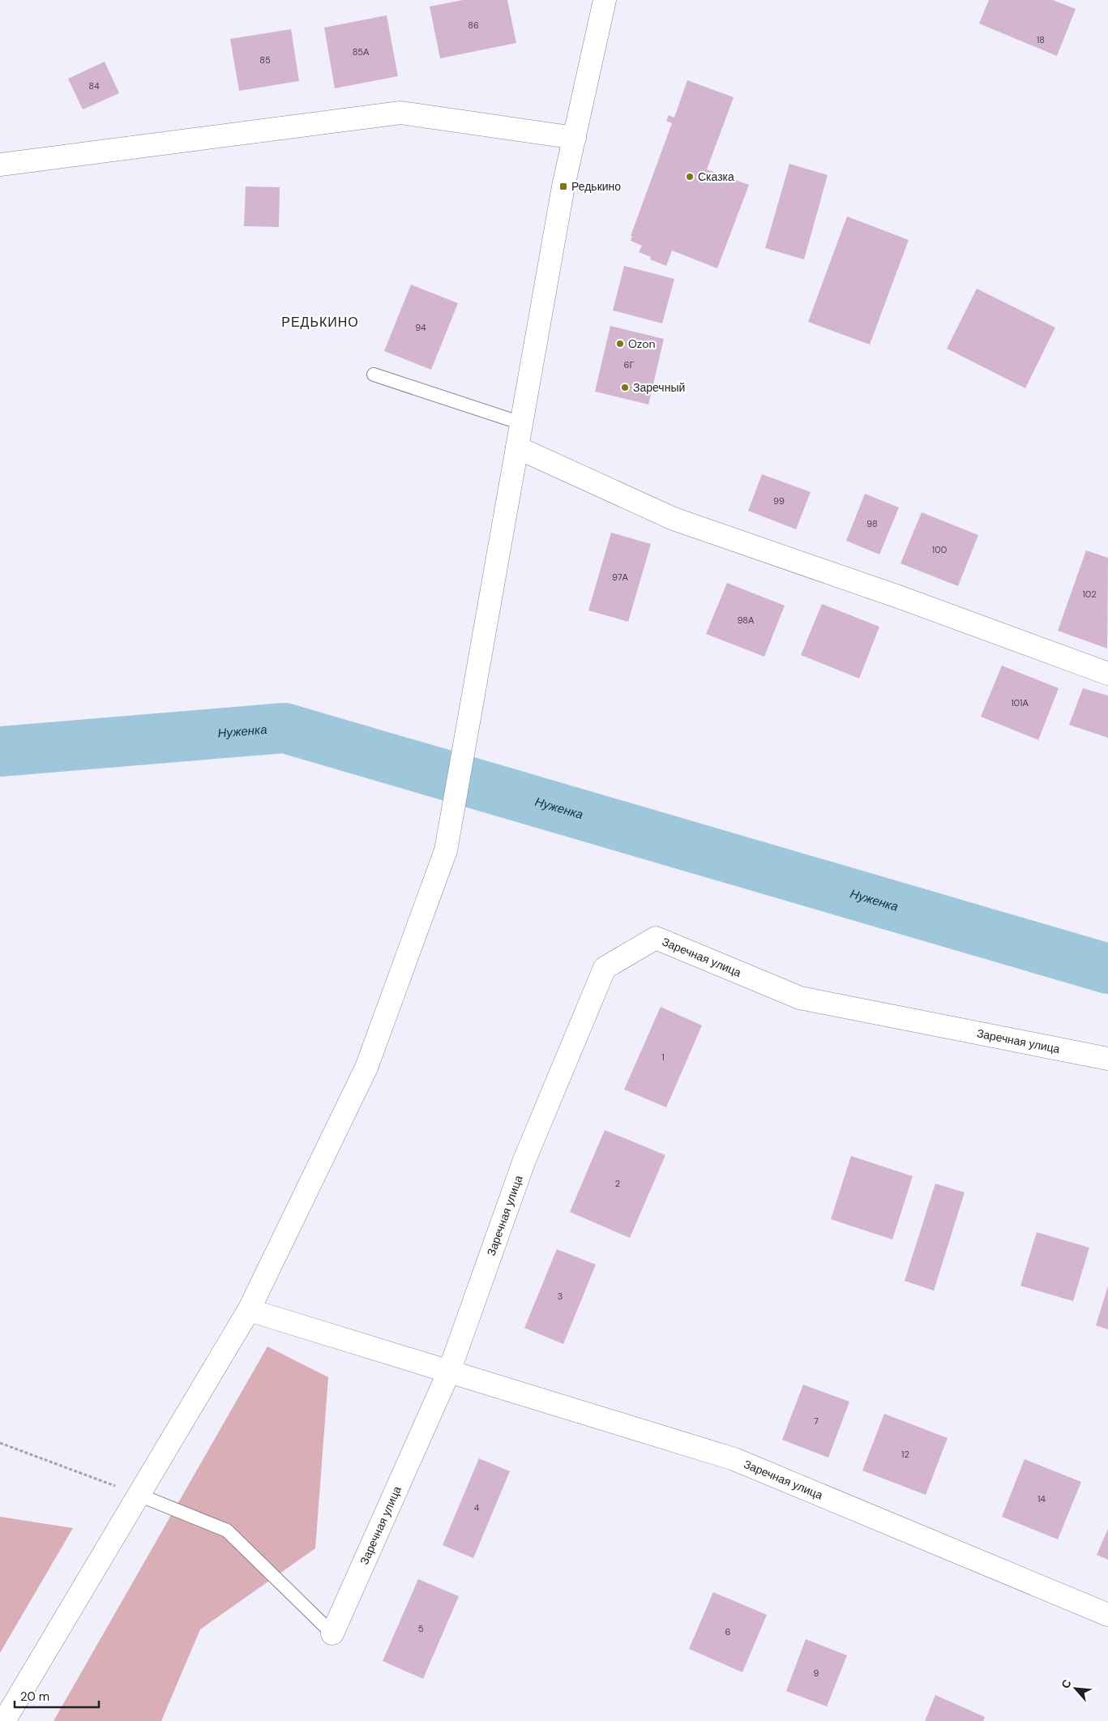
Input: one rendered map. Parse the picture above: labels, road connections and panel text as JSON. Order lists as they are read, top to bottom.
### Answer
{
  "streets": {
    "street": ["Заречная улица"]
  },
  "districts": ["РЕДЬКИНО"],
  "water": ["Нуженка"],
  "places": {
    "other": ["Сказка", "Ozon", "Заречный"],
    "transit": ["Редькино"]
  },
  "house_numbers": [
    "86",
    "18",
    "85А",
    "85",
    "84",
    "94",
    "6Г",
    "99",
    "98",
    "100",
    "97А",
    "102",
    "98А",
    "101А",
    "1",
    "2",
    "3",
    "7",
    "12",
    "14",
    "4",
    "5",
    "6",
    "9"
  ],
  "scale_bar": "20 m",
  "north": "top left"
}
